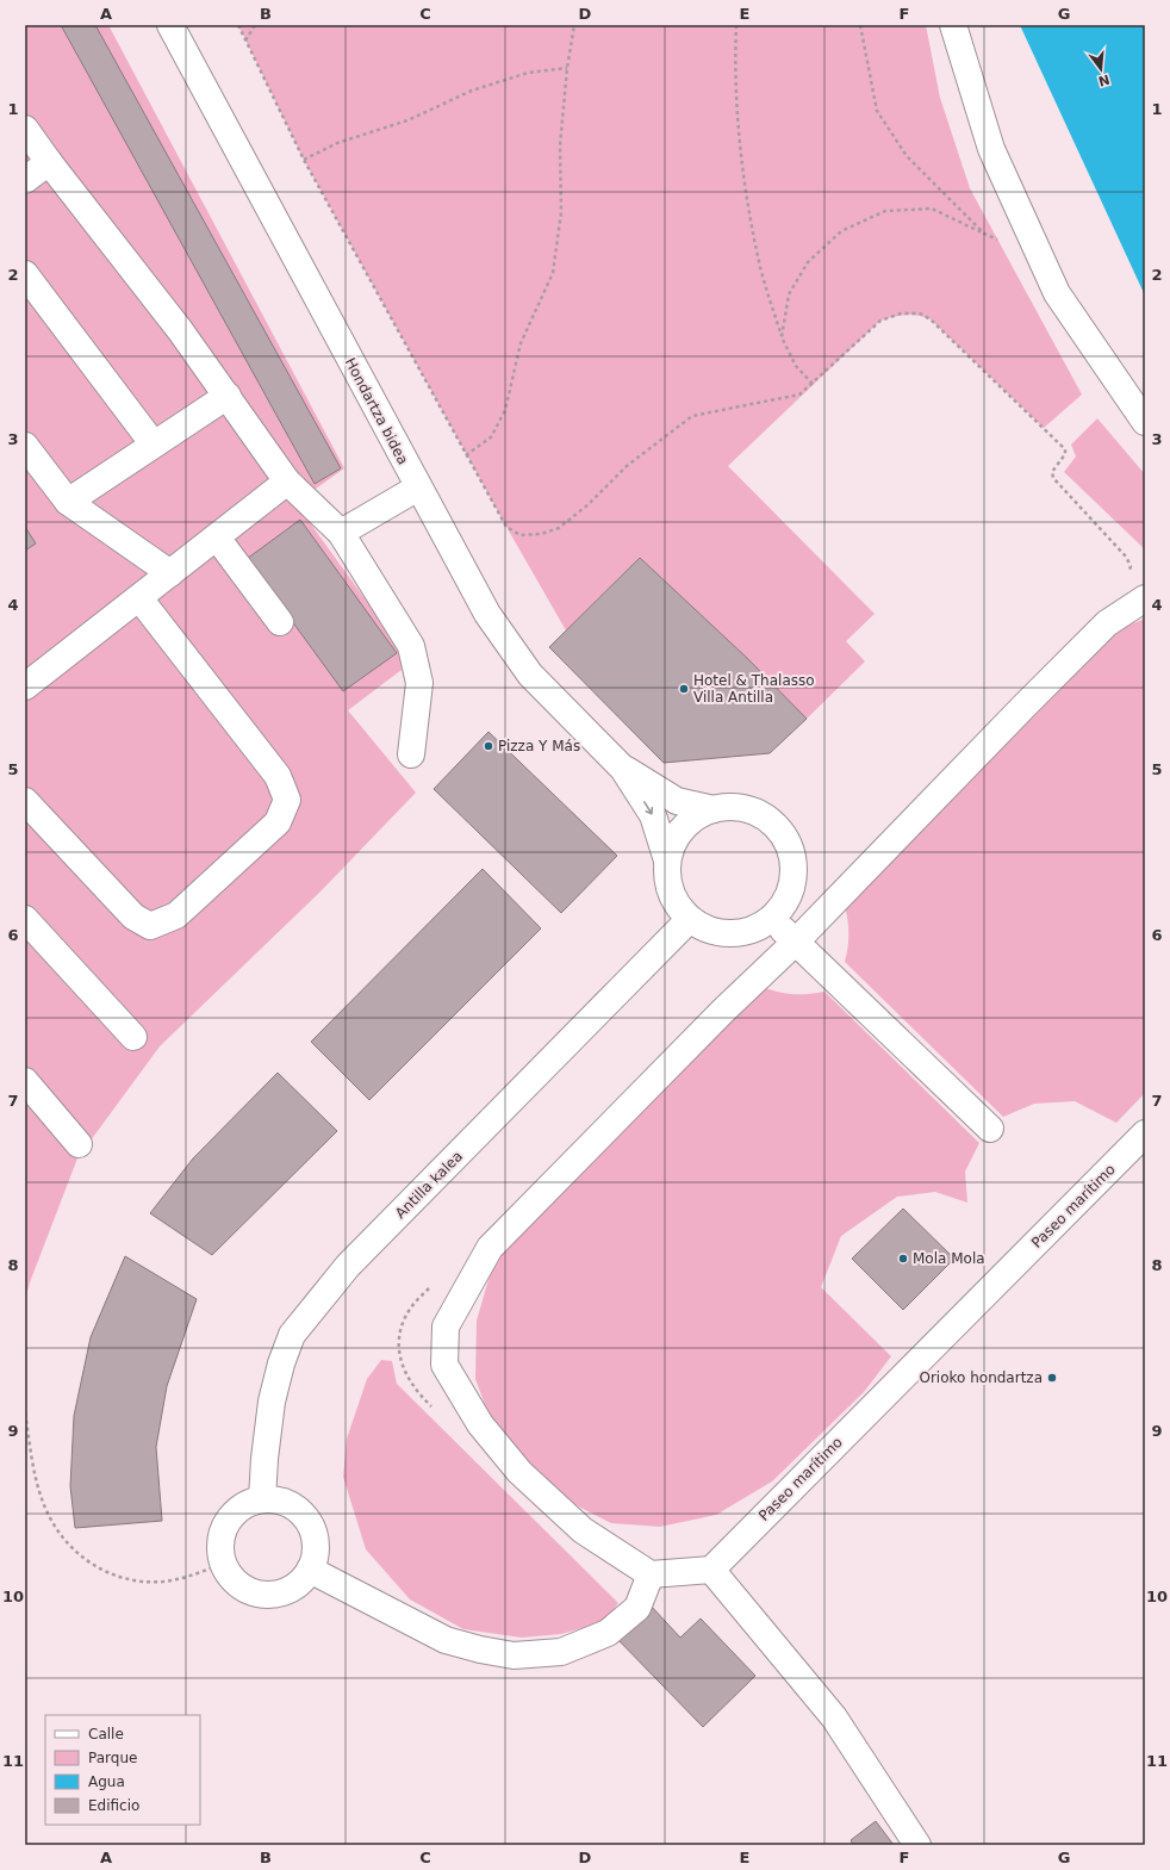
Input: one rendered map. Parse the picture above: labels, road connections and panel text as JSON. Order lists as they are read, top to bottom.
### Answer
{
  "streets": {
    "street": ["Hondartza bidea", "Antilla kalea", "Paseo marítimo"]
  },
  "places": [
    "Hotel & Thalasso Villa Antilla",
    "Pizza Y Más",
    "Mola Mola",
    "Orioko hondartza"
  ],
  "legend": [
    "Calle",
    "Parque",
    "Agua",
    "Edificio"
  ],
  "north": "bottom",
  "grid": {
    "columns": [
      "A",
      "B",
      "C",
      "D",
      "E",
      "F",
      "G"
    ],
    "rows": [
      "1",
      "2",
      "3",
      "4",
      "5",
      "6",
      "7",
      "8",
      "9",
      "10",
      "11"
    ]
  }
}
